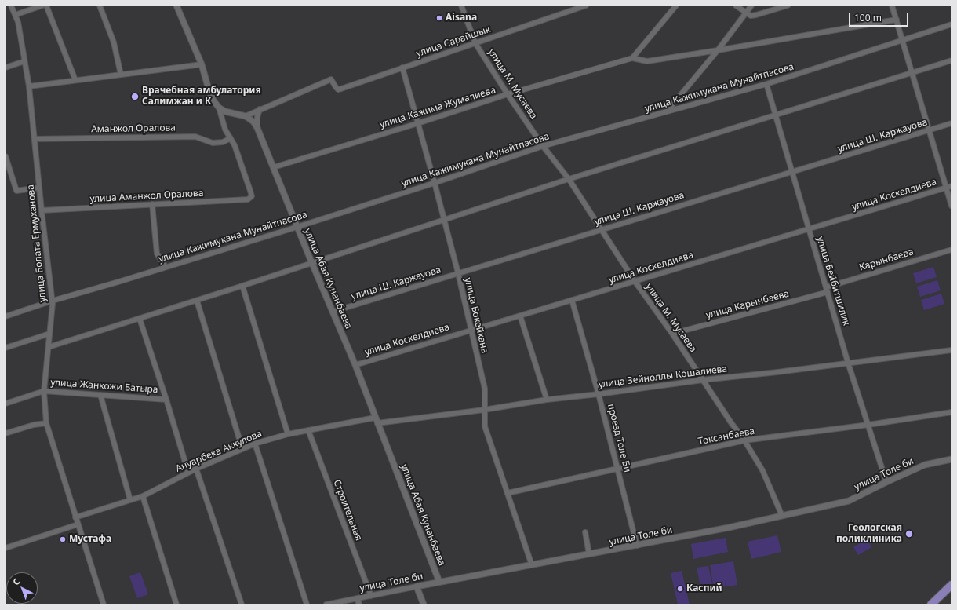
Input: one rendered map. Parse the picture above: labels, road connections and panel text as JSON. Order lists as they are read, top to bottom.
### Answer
{
  "streets": {
    "street": [
      "улица Сарайшык",
      "улица М. Мусаева",
      "улица Кажимукана Мунайтпасова",
      "улица Кажима Жумалиева",
      "Аманжол Оралова",
      "улица Ш. Каржауова",
      "улица Коскелдиева",
      "улица Аманжол Оралова",
      "улица Болата Ермуханова",
      "Карынбаева",
      "улица Абая Кунанбаева",
      "улица Бейбитшилик",
      "улица Карынбаева",
      "улица Бокейхана",
      "улица Зейноллы Кошалиева",
      "улица Жанкожи Батыра",
      "Токсанбаева",
      "проезд Толе Би",
      "Ануарбека Аккулова",
      "улица Толе би",
      "Строительная"
    ]
  },
  "crossings": [
    ["улица Сарайшык", "улица М. Мусаева"],
    ["улица Сарайшык", "улица Бокейхана"],
    ["улица М. Мусаева", "улица Кажимукана Мунайтпасова"],
    ["улица М. Мусаева", "улица Кажима Жумалиева"],
    ["улица М. Мусаева", "улица Ш. Каржауова"],
    ["улица М. Мусаева", "улица Коскелдиева"],
    ["улица М. Мусаева", "улица Карынбаева"],
    ["улица М. Мусаева", "улица Зейноллы Кошалиева"],
    ["улица М. Мусаева", "Токсанбаева"],
    ["улица М. Мусаева", "улица Толе би"],
    ["улица Кажимукана Мунайтпасова", "улица Болата Ермуханова"],
    ["улица Кажимукана Мунайтпасова", "улица Абая Кунанбаева"],
    ["улица Кажимукана Мунайтпасова", "улица Бейбитшилик"],
    ["улица Кажимукана Мунайтпасова", "улица Бокейхана"],
    ["улица Кажима Жумалиева", "улица Абая Кунанбаева"],
    ["улица Кажима Жумалиева", "улица Бокейхана"],
    ["Аманжол Оралова", "улица Аманжол Оралова"],
    ["Аманжол Оралова", "улица Болата Ермуханова"],
    ["улица Ш. Каржауова", "улица Абая Кунанбаева"],
    ["улица Ш. Каржауова", "улица Бейбитшилик"],
    ["улица Ш. Каржауова", "улица Бокейхана"],
    ["улица Коскелдиева", "улица Абая Кунанбаева"],
    ["улица Коскелдиева", "улица Бейбитшилик"],
    ["улица Коскелдиева", "улица Бокейхана"],
    ["улица Коскелдиева", "проезд Толе Би"],
    ["улица Аманжол Оралова", "улица Болата Ермуханова"],
    ["улица Болата Ермуханова", "улица Жанкожи Батыра"],
    ["улица Болата Ермуханова", "Ануарбека Аккулова"],
    ["Карынбаева", "улица Бейбитшилик"],
    ["Карынбаева", "улица Карынбаева"],
    ["улица Абая Кунанбаева", "улица Зейноллы Кошалиева"],
    ["улица Абая Кунанбаева", "Ануарбека Аккулова"],
    ["улица Абая Кунанбаева", "улица Толе би"],
    ["улица Бейбитшилик", "улица Карынбаева"],
    ["улица Бейбитшилик", "улица Зейноллы Кошалиева"],
    ["улица Бейбитшилик", "Токсанбаева"],
    ["улица Бейбитшилик", "улица Толе би"],
    ["улица Бокейхана", "улица Зейноллы Кошалиева"],
    ["улица Бокейхана", "Токсанбаева"],
    ["улица Бокейхана", "улица Толе би"],
    ["улица Зейноллы Кошалиева", "проезд Толе Би"],
    ["Токсанбаева", "проезд Толе Би"],
    ["проезд Толе Би", "улица Толе би"],
    ["Ануарбека Аккулова", "Строительная"],
    ["улица Толе би", "Строительная"]
  ],
  "places": [
    "Aisana",
    "Врачебная амбулатория Салимжан и К",
    "Геологская поликлиника",
    "Мустафа",
    "Каспий"
  ],
  "scale_bar": "100 m",
  "north": "top left"
}
